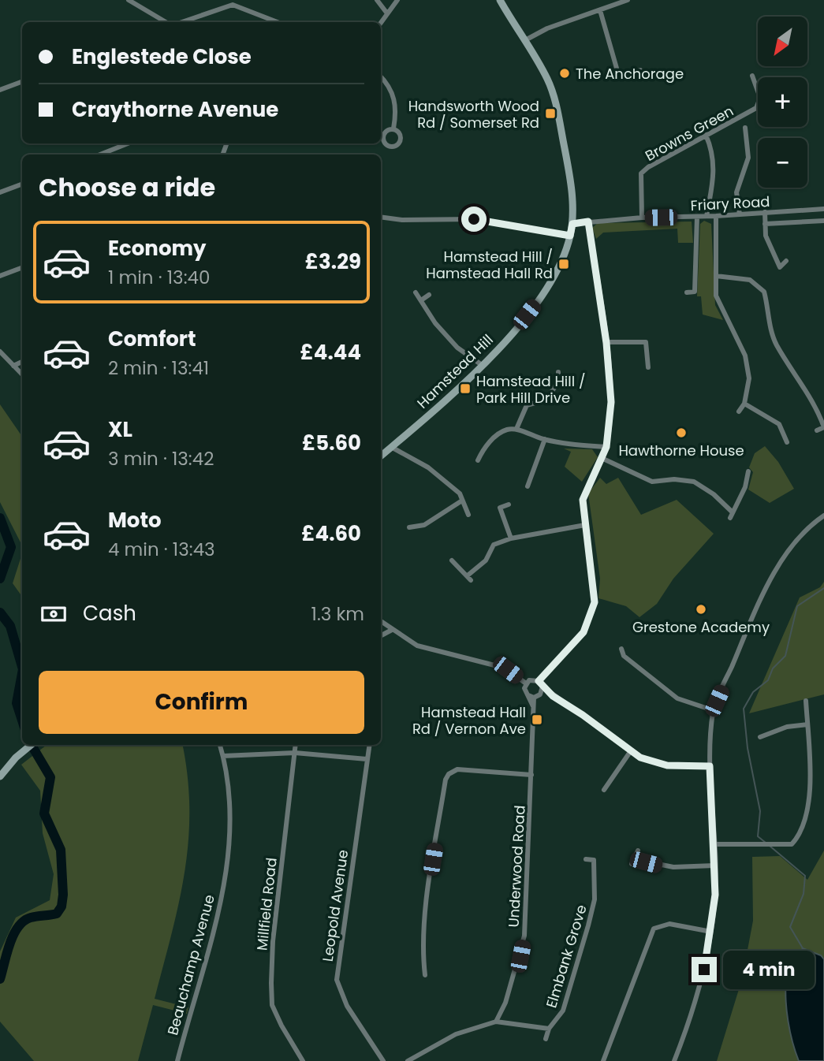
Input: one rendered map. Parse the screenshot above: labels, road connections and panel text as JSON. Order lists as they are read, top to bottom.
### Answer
{
  "streets": {
    "main road": ["Hamstead Hill"],
    "street": [
      "Browns Green",
      "Friary Road",
      "Underwood Road",
      "Millfield Road",
      "Leopold Avenue",
      "Elmbank Grove",
      "Beauchamp Avenue"
    ]
  },
  "crossings": [
    ["Browns Green", "Friary Road"],
    ["Friary Road", "Hamstead Hill"]
  ],
  "places": {
    "other": ["The Anchorage", "Hawthorne House", "Grestone Academy"],
    "transit": [
      "Handsworth Wood Rd / Somerset Rd",
      "Hamstead Hill / Hamstead Hall Rd",
      "Hamstead Hill / Park Hill Drive",
      "Hamstead Hall Rd / Vernon Ave"
    ]
  },
  "north": "bottom left",
  "page": {
    "map_buttons": ["+", "−"],
    "banner": ["Englestede Close", "Craythorne Avenue"],
    "heading": "Choose a ride",
    "list": [
      {
        "name": "Economy",
        "note": "1 min · 13:40",
        "value": "£3.29"
      },
      {
        "name": "Comfort",
        "note": "2 min · 13:41",
        "value": "£4.44"
      },
      {
        "name": "XL",
        "note": "3 min · 13:42",
        "value": "£5.60"
      },
      {
        "name": "Moto",
        "note": "4 min · 13:43",
        "value": "£4.60"
      }
    ],
    "pay": ["Cash", "1.3 km"],
    "buttons": "Confirm",
    "bubble": "4 min"
  }
}
